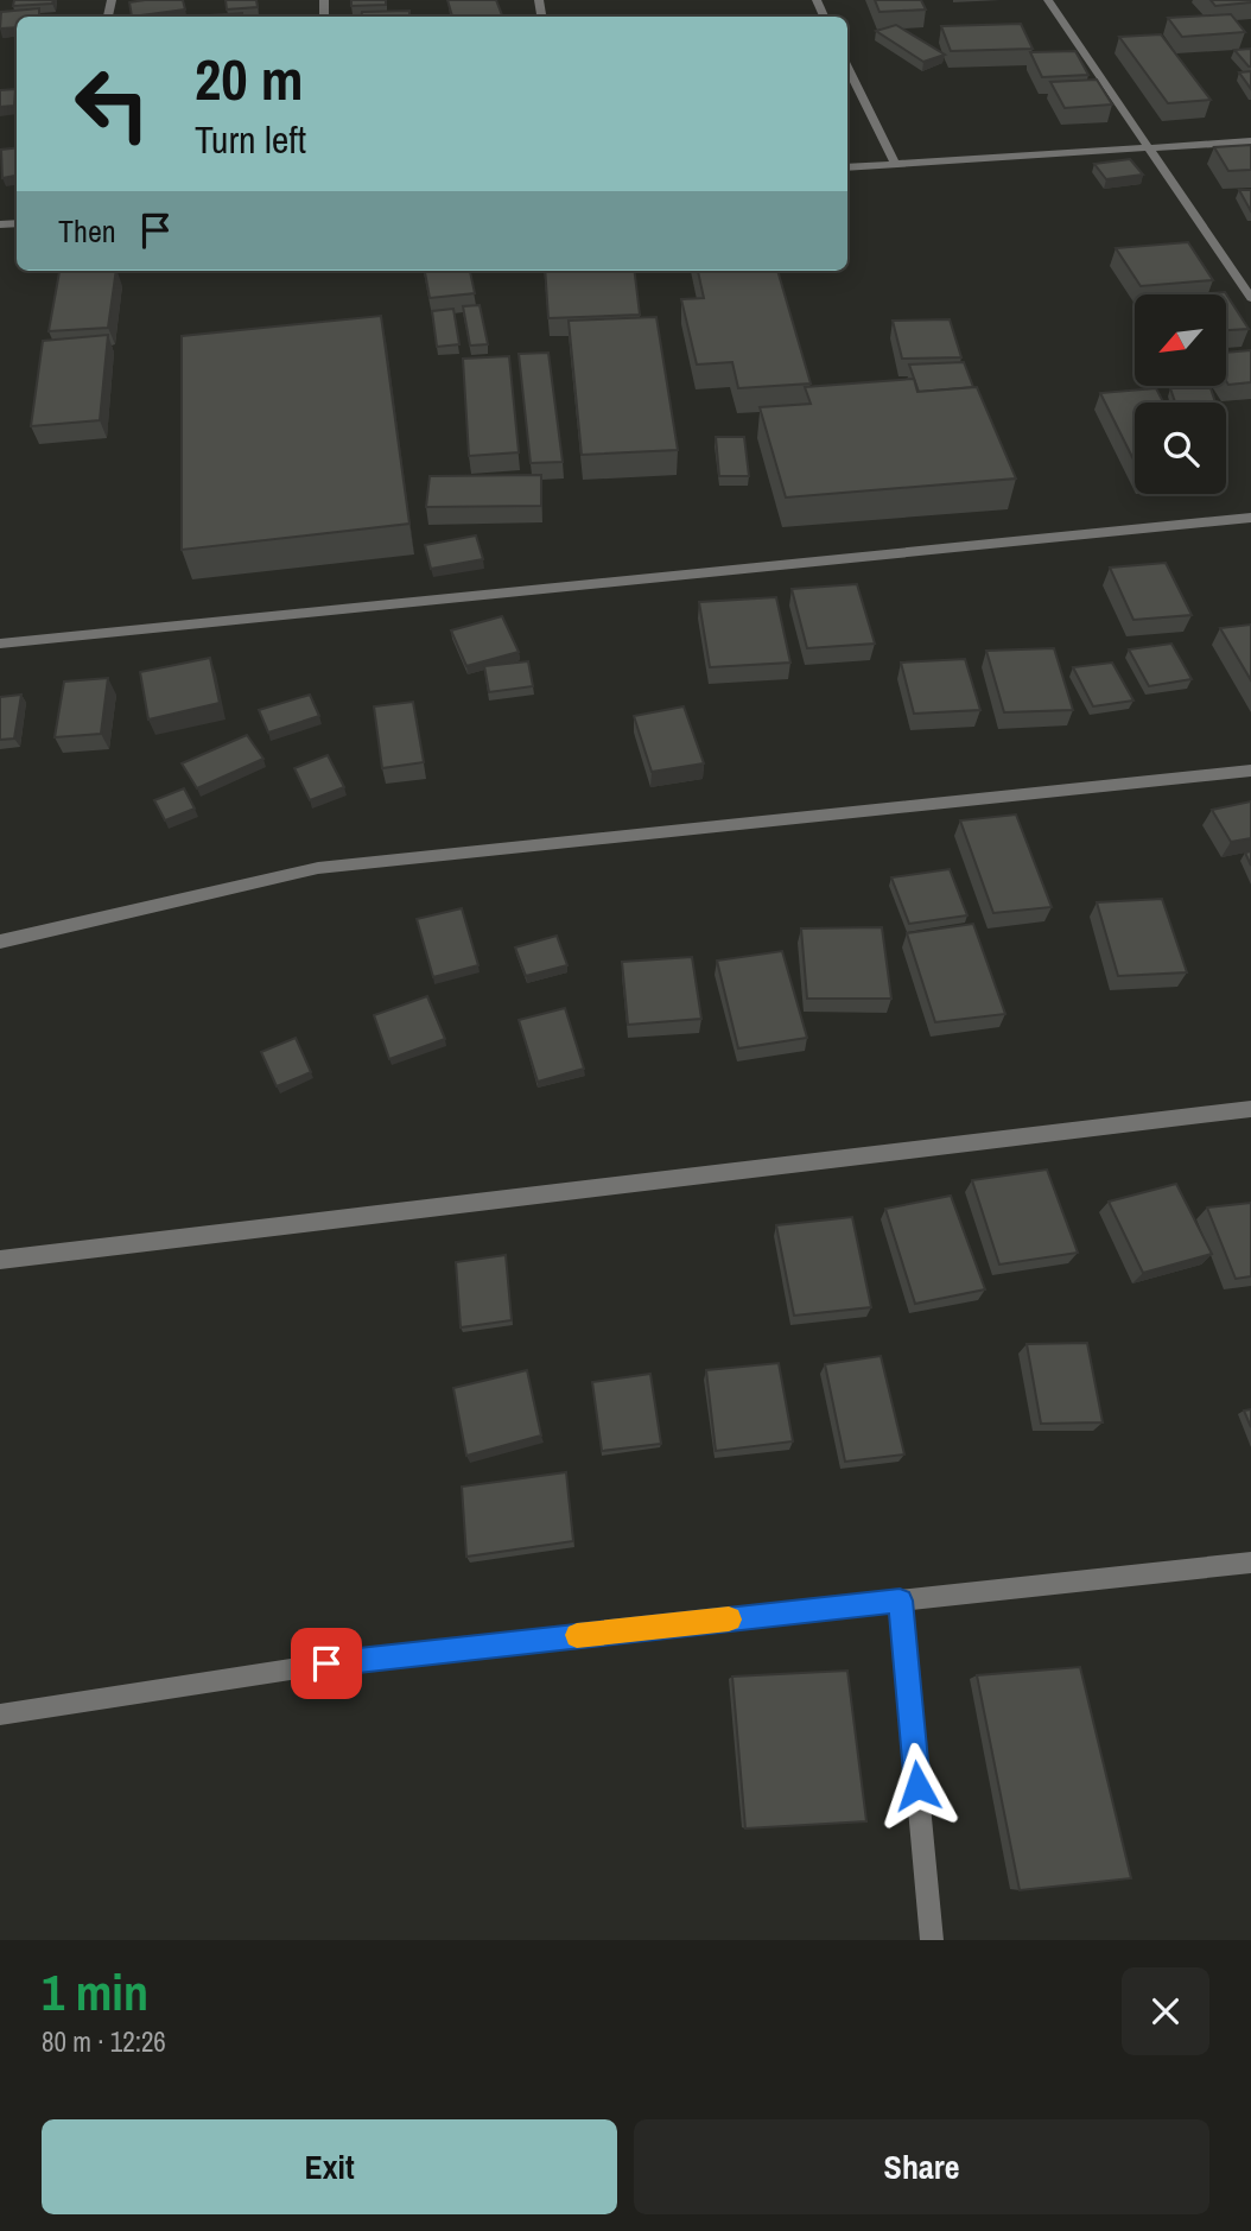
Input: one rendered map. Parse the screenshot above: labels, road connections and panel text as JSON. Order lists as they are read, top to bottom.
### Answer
{
  "north": "bottom left",
  "page": {
    "turn": ["20 m", "Turn left"],
    "then": "Then",
    "heading": ["1 min", "80 m · 12:26"],
    "buttons": ["Exit", "Share"]
  }
}
